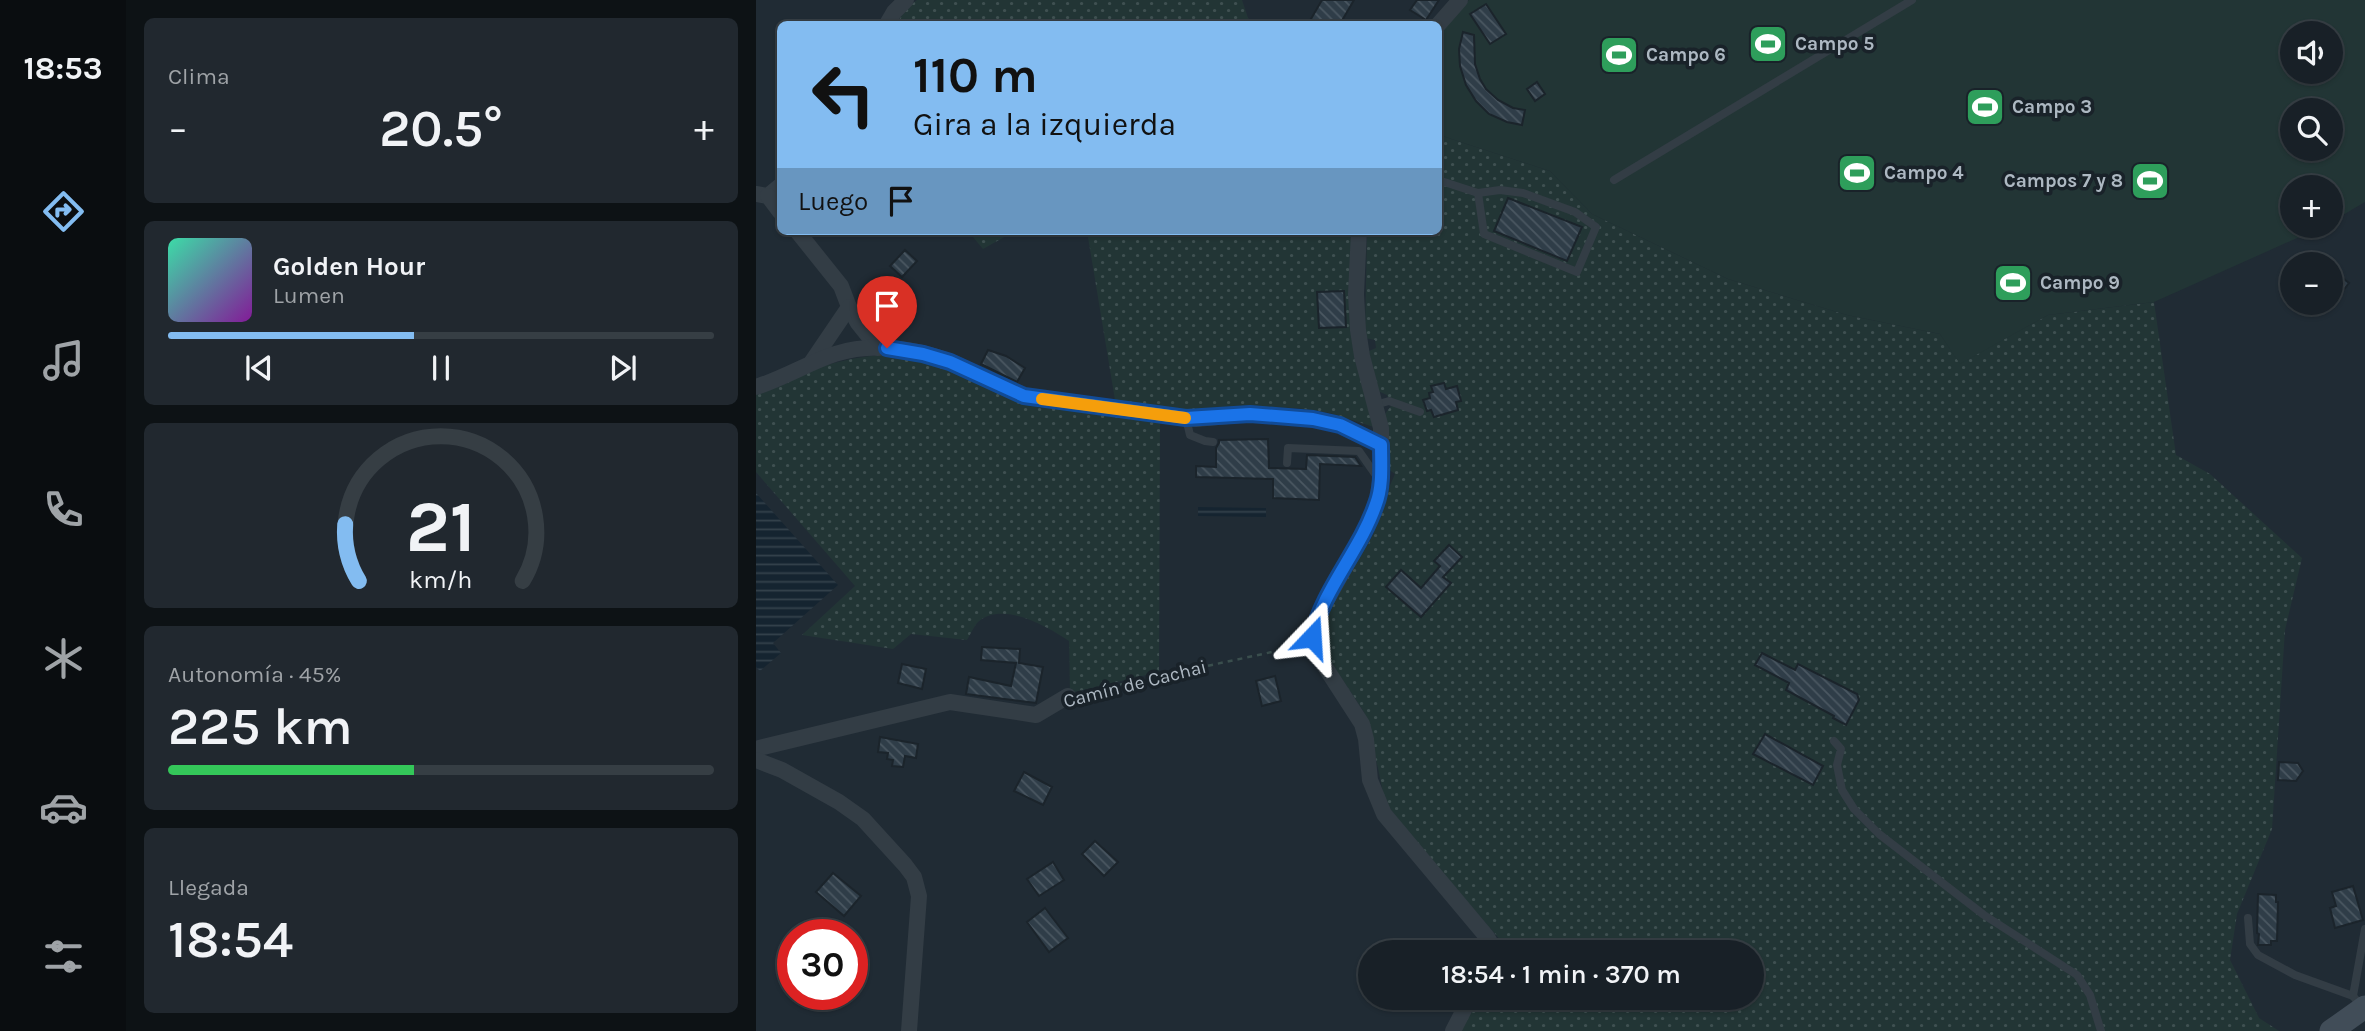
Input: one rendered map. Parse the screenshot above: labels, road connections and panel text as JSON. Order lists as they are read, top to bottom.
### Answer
{
  "streets": {
    "street": ["Camín de Cachai"]
  },
  "places": {
    "sports": [
      "Campo 5",
      "Campo 6",
      "Campo 3",
      "Campo 4",
      "Campos 7 y 8",
      "Campo 9"
    ]
  },
  "page": {
    "tabs": "18:53",
    "tile": [
      "Clima",
      ["Autonomía · 45%", "225 km"],
      ["Llegada", "18:54"]
    ],
    "map_buttons": ["+", "−"],
    "turn": ["110 m", "Gira a la izquierda"],
    "heat": ["−", "20.5°", "+"],
    "then": "Luego",
    "song": ["Golden Hour", "Lumen"],
    "limit": "30",
    "trip": "18:54 · 1 min · 370 m",
    "gauge": ["21", "km/h"]
  }
}
